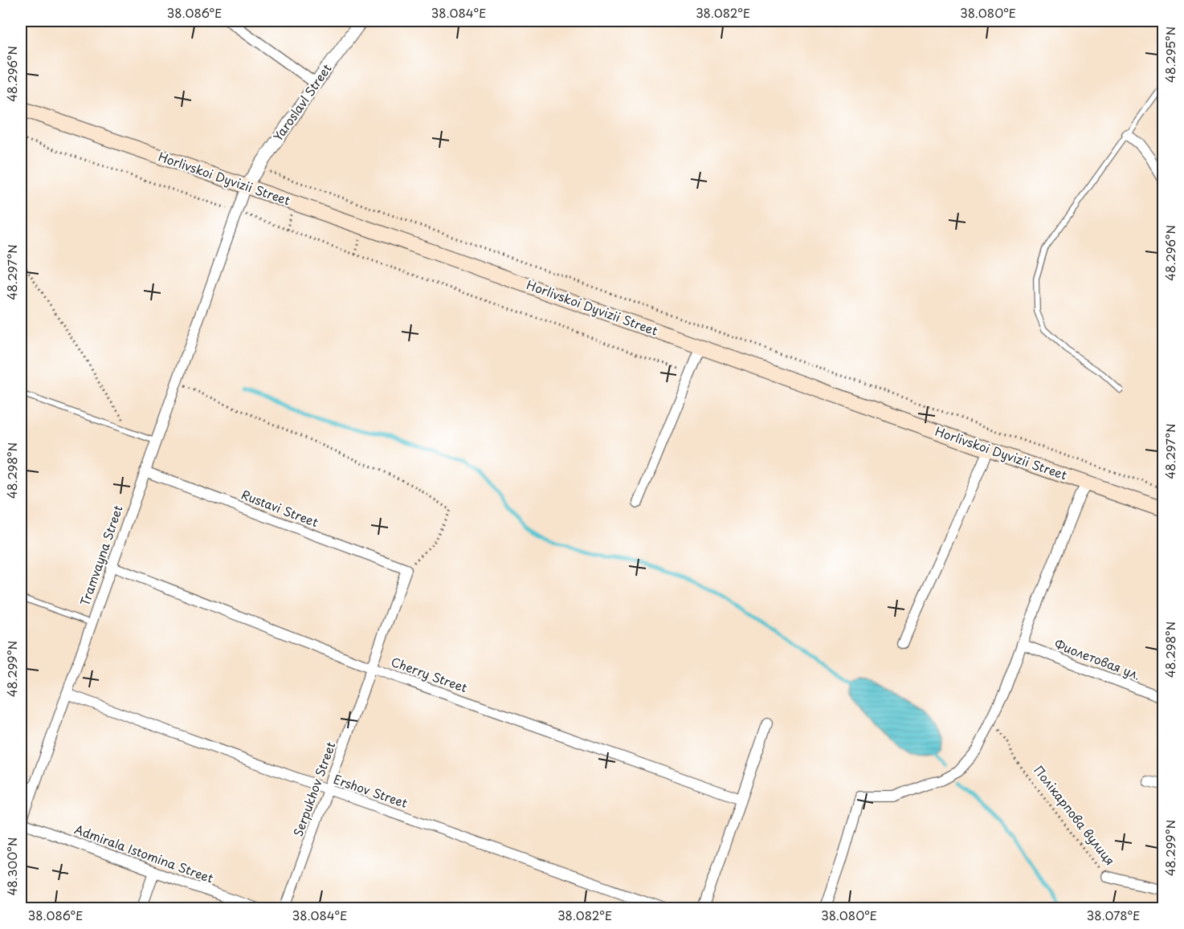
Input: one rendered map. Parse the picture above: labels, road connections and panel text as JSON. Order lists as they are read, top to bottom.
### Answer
{
  "streets": {
    "main road": ["Horlivskoi Dyvizii Street"],
    "street": [
      "Yaroslavl Street",
      "Rustavi Street",
      "Tramvayna Street",
      "Фиолетовая ул.",
      "Cherry Street",
      "Serpukhov Street",
      "Ershov Street",
      "Полікарпова вулиця",
      "Admirala Istomina Street"
    ]
  },
  "crossings": [
    ["Yaroslavl Street", "Horlivskoi Dyvizii Street"],
    ["Yaroslavl Street", "Tramvayna Street"],
    ["Horlivskoi Dyvizii Street", "Tramvayna Street"],
    ["Rustavi Street", "Tramvayna Street"],
    ["Rustavi Street", "Serpukhov Street"],
    ["Tramvayna Street", "Cherry Street"],
    ["Tramvayna Street", "Ershov Street"],
    ["Tramvayna Street", "Admirala Istomina Street"],
    ["Cherry Street", "Serpukhov Street"],
    ["Serpukhov Street", "Ershov Street"]
  ],
  "coordinates": [
    "38.086°E",
    "38.084°E",
    "38.082°E",
    "38.080°E",
    "48.295°N",
    "48.296°N",
    "48.297°N",
    "48.298°N",
    "48.299°N",
    "48.300°N",
    "38.078°E"
  ]
}
